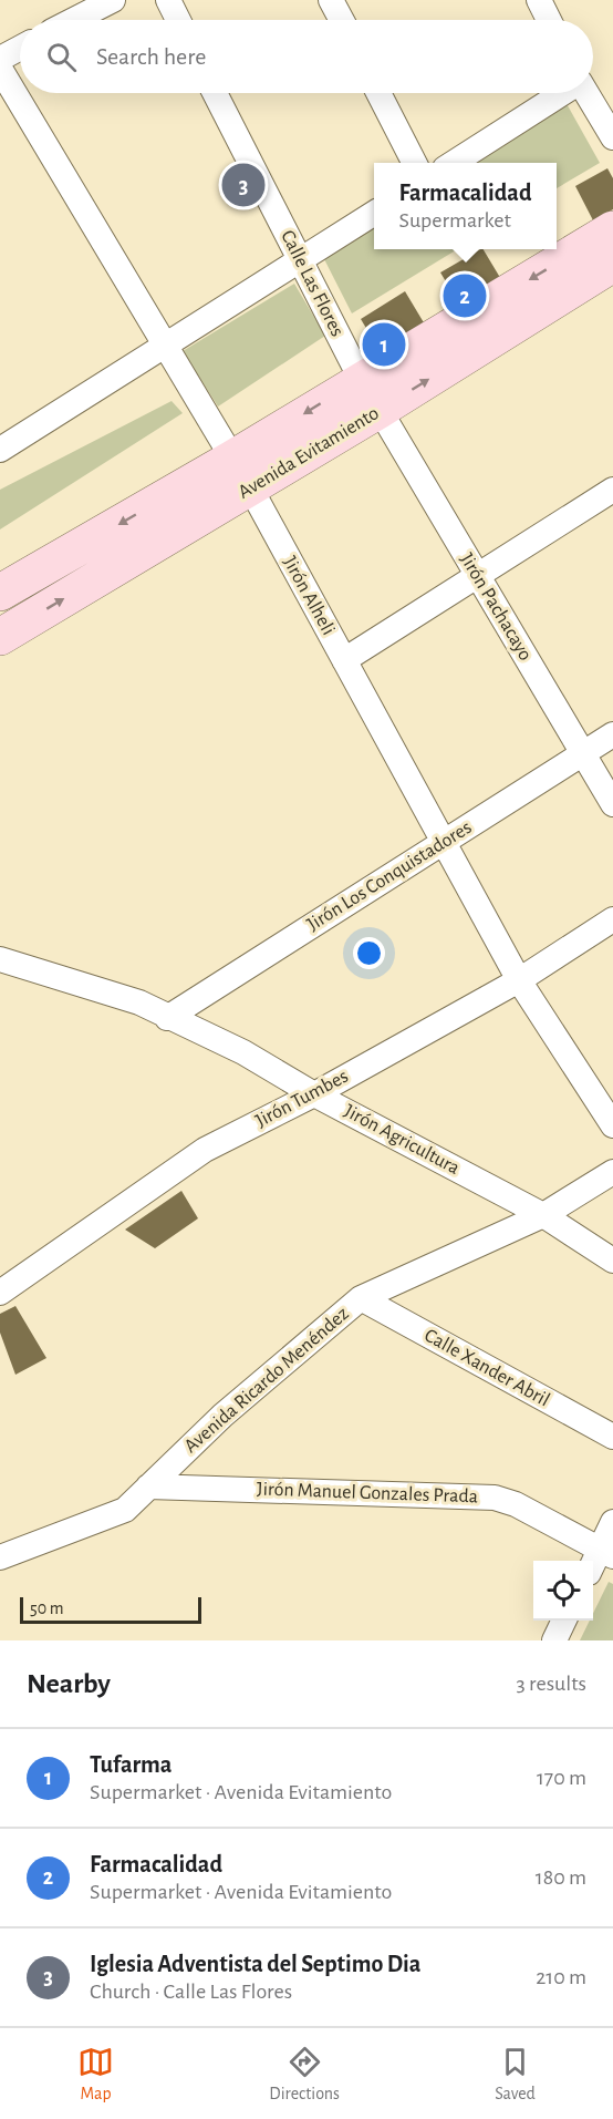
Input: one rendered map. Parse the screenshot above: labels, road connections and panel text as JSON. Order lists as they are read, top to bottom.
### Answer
{
  "streets": {
    "street": [
      "Calle Las Flores",
      "Avenida Evitamiento",
      "Jirón Alheli",
      "Jirón Pachacayo",
      "Jirón Los Conquistadores",
      "Jirón Tumbes",
      "Jirón Agricultura",
      "Calle Xander Abril",
      "Avenida Ricardo Menéndez",
      "Jirón Manuel Gonzales Prada"
    ]
  },
  "crossings": [
    ["Calle Las Flores", "Avenida Evitamiento"],
    ["Avenida Evitamiento", "Jirón Alheli"],
    ["Avenida Evitamiento", "Jirón Pachacayo"],
    ["Jirón Alheli", "Jirón Los Conquistadores"],
    ["Jirón Alheli", "Jirón Tumbes"],
    ["Jirón Pachacayo", "Jirón Los Conquistadores"],
    ["Jirón Los Conquistadores", "Jirón Agricultura"],
    ["Jirón Tumbes", "Jirón Agricultura"],
    ["Jirón Agricultura", "Avenida Ricardo Menéndez"],
    ["Calle Xander Abril", "Avenida Ricardo Menéndez"],
    ["Avenida Ricardo Menéndez", "Jirón Manuel Gonzales Prada"]
  ],
  "scale_bar": "50 m",
  "page": {
    "search": "Search here",
    "pins": ["3", "2", "1"],
    "popup": ["Farmacalidad", "Supermarket"],
    "scale": "50 m",
    "heading": ["Nearby", "3 results"],
    "list": [
      {
        "mark": "1",
        "name": "Tufarma",
        "note": "Supermarket · Avenida Evitamiento",
        "value": "170 m"
      },
      {
        "mark": "2",
        "name": "Farmacalidad",
        "note": "Supermarket · Avenida Evitamiento",
        "value": "180 m"
      },
      {
        "mark": "3",
        "name": "Iglesia Adventista del Septimo Dia",
        "note": "Church · Calle Las Flores",
        "value": "210 m"
      }
    ],
    "nav": ["Map", "Directions", "Saved"]
  }
}
